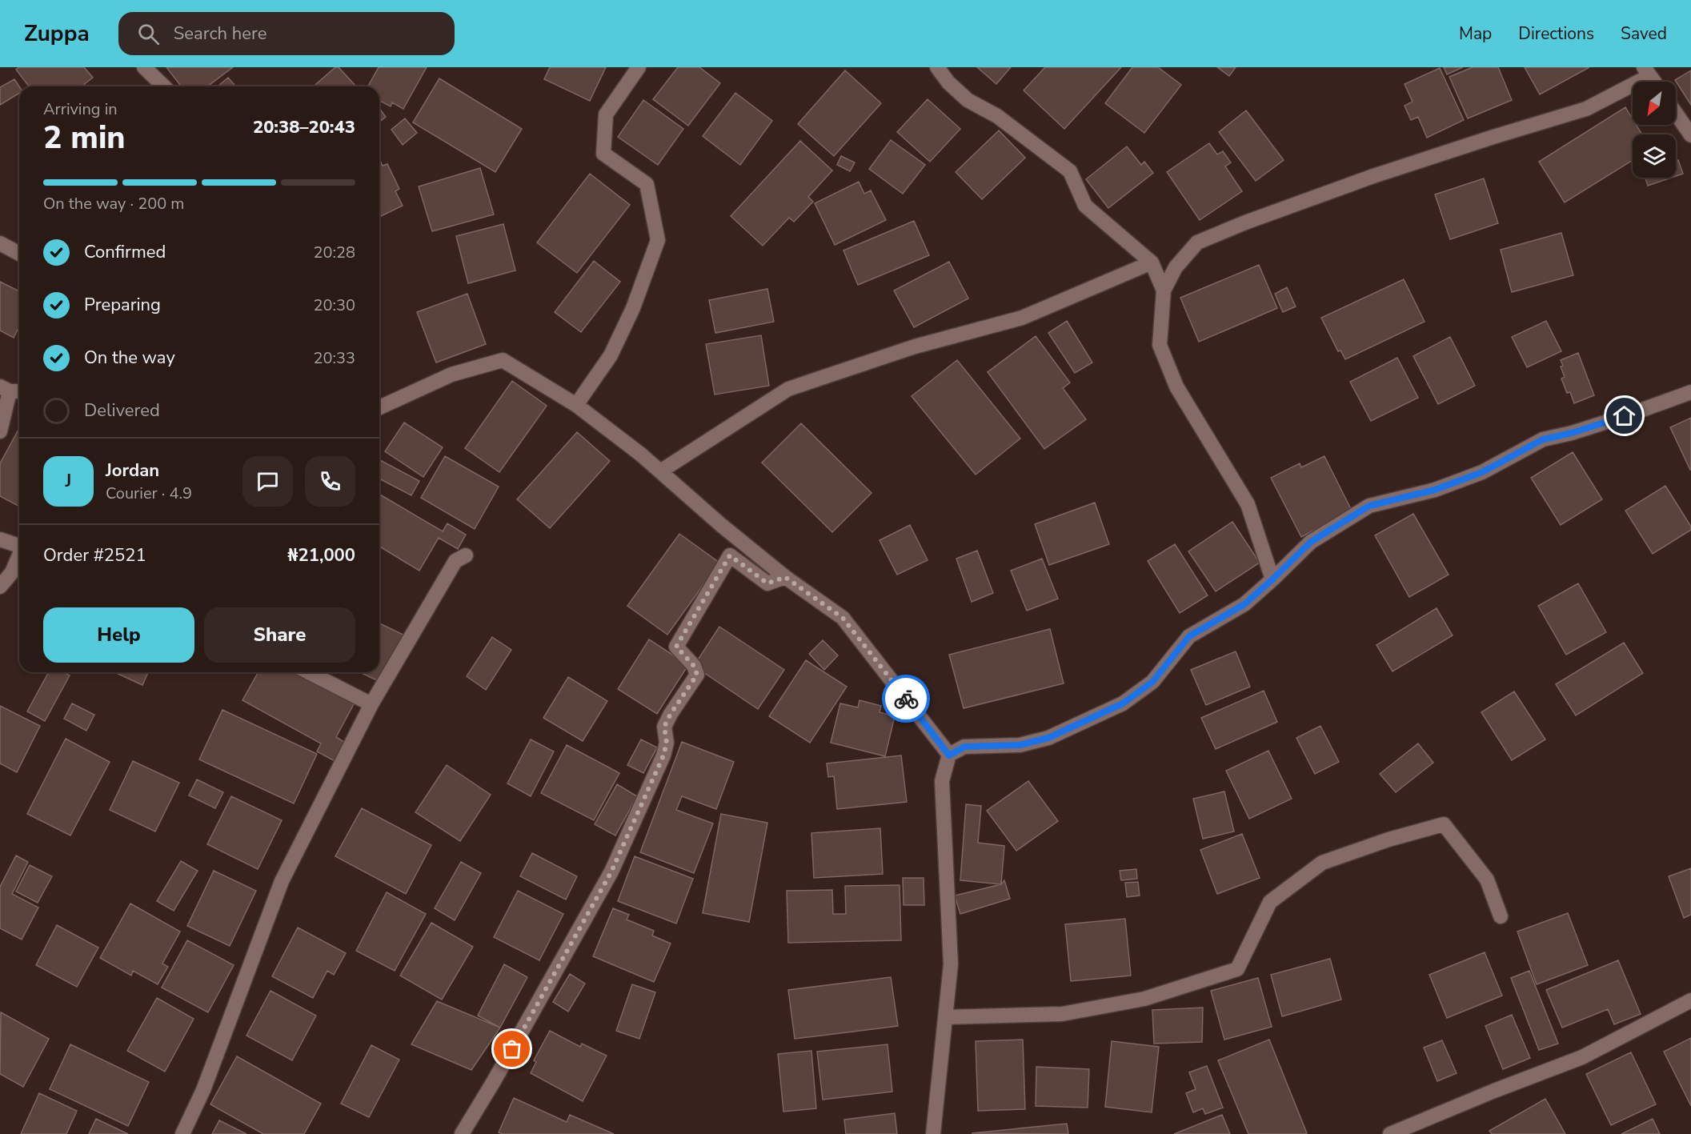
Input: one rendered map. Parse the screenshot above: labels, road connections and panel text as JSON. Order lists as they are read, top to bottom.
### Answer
{
  "north": "bottom left",
  "page": {
    "header": "Zuppa",
    "search": "Search here",
    "nav": ["Map", "Directions", "Saved"],
    "heading": ["2 min", "Arriving in", "20:38–20:43"],
    "panel": [
      "Jordan",
      "Courier · 4.9",
      "Order #2521",
      "₦21,000"
    ],
    "bar": "On the way · 200 m",
    "list": [
      ["Confirmed", "20:28"],
      ["Preparing", "20:30"],
      ["On the way", "20:33"],
      "Delivered"
    ],
    "round": "J",
    "buttons": ["Help", "Share"]
  }
}
